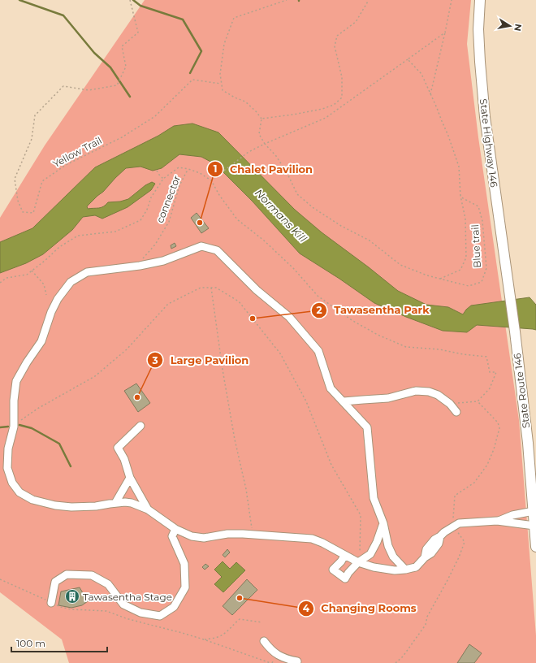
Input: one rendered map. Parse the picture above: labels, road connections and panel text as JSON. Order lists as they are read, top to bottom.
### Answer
{
  "streets": {
    "main road": ["State Highway 146", "State Route 146"],
    "path": ["Yellow Trail", "connector", "Blue trail"]
  },
  "crossings": [
    ["State Highway 146", "State Route 146"]
  ],
  "water": ["Normans Kill"],
  "places": {
    "other": [
      "Chalet Pavilion",
      "Tawasentha Park",
      "Large Pavilion",
      "Changing Rooms"
    ],
    "building": ["Tawasentha Stage"]
  },
  "scale_bar": "100 m",
  "north": "right"
}
